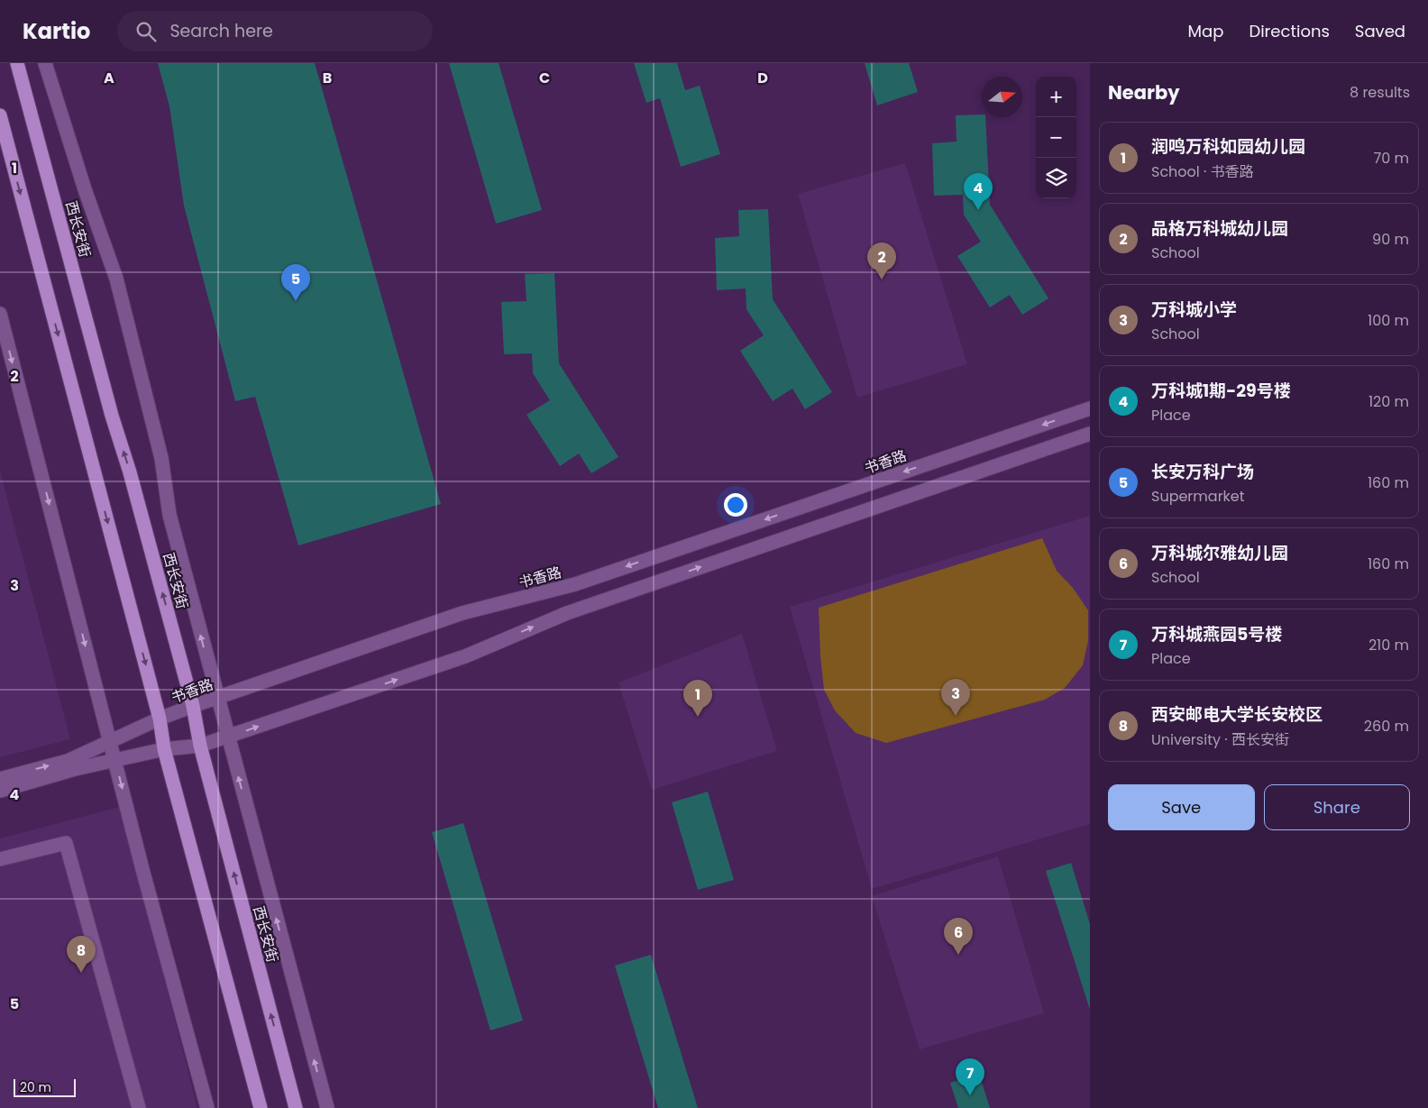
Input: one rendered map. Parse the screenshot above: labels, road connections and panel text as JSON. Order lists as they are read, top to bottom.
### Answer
{
  "streets": {
    "main road": ["西长安街"],
    "street": ["书香路"]
  },
  "crossings": [
    ["西长安街", "书香路"]
  ],
  "scale_bar": "20 m",
  "north": "right",
  "page": {
    "header": "Kartio",
    "search": "Search here",
    "nav": ["Map", "Directions", "Saved"],
    "heading": ["Nearby", "8 results"],
    "map_buttons": ["+", "−"],
    "list": [
      {
        "mark": "1",
        "name": "润鸣万科如园幼儿园",
        "note": "School · 书香路",
        "value": "70 m"
      },
      {
        "mark": "2",
        "name": "品格万科城幼儿园",
        "note": "School",
        "value": "90 m"
      },
      {
        "mark": "3",
        "name": "万科城小学",
        "note": "School",
        "value": "100 m"
      },
      {
        "mark": "4",
        "name": "万科城1期-29号楼",
        "note": "Place",
        "value": "120 m"
      },
      {
        "mark": "5",
        "name": "长安万科广场",
        "note": "Supermarket",
        "value": "160 m"
      },
      {
        "mark": "6",
        "name": "万科城尔雅幼儿园",
        "note": "School",
        "value": "160 m"
      },
      {
        "mark": "7",
        "name": "万科城燕园5号楼",
        "note": "Place",
        "value": "210 m"
      },
      {
        "mark": "8",
        "name": "西安邮电大学长安校区",
        "note": "University · 西长安街",
        "value": "260 m"
      }
    ],
    "pins": [
      "4",
      "2",
      "5",
      "3",
      "1",
      "6",
      "8",
      "7"
    ],
    "buttons": ["Save", "Share"],
    "scale": "20 m"
  },
  "grid": {
    "columns": [
      "A",
      "B",
      "C",
      "D"
    ],
    "rows": [
      "1",
      "2",
      "3",
      "4",
      "5"
    ]
  }
}
